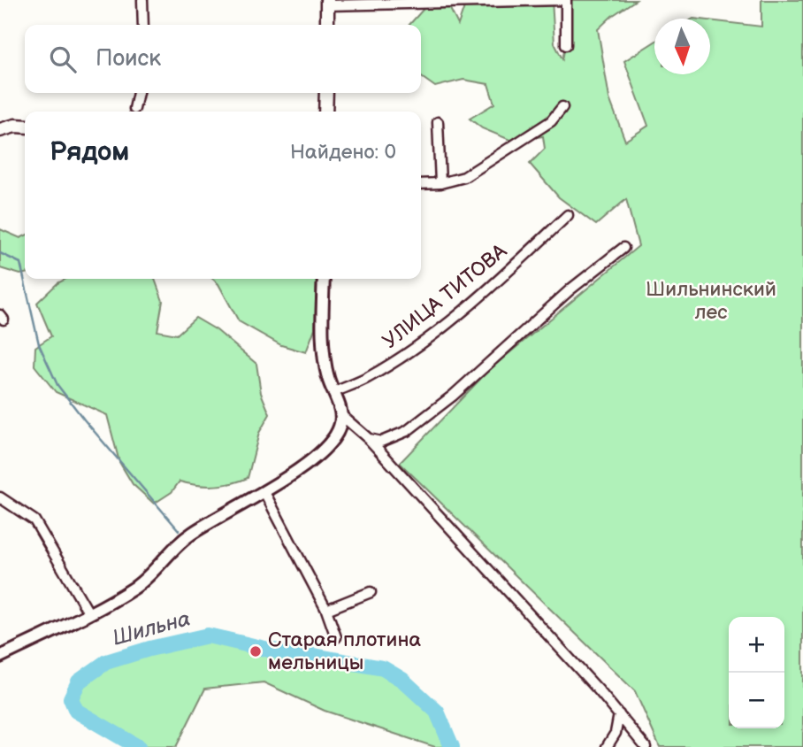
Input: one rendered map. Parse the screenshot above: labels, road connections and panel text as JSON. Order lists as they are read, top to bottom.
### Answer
{
  "streets": {
    "street": ["УЛИЦА ТИТОВА"]
  },
  "water": ["Шильна"],
  "parks": ["Шильнинский лес"],
  "places": ["Старая плотина мельницы"],
  "north": "bottom",
  "page": {
    "search": "Поиск",
    "heading": ["Рядом", "Найдено: 0"],
    "map_buttons": ["+", "−"]
  }
}
